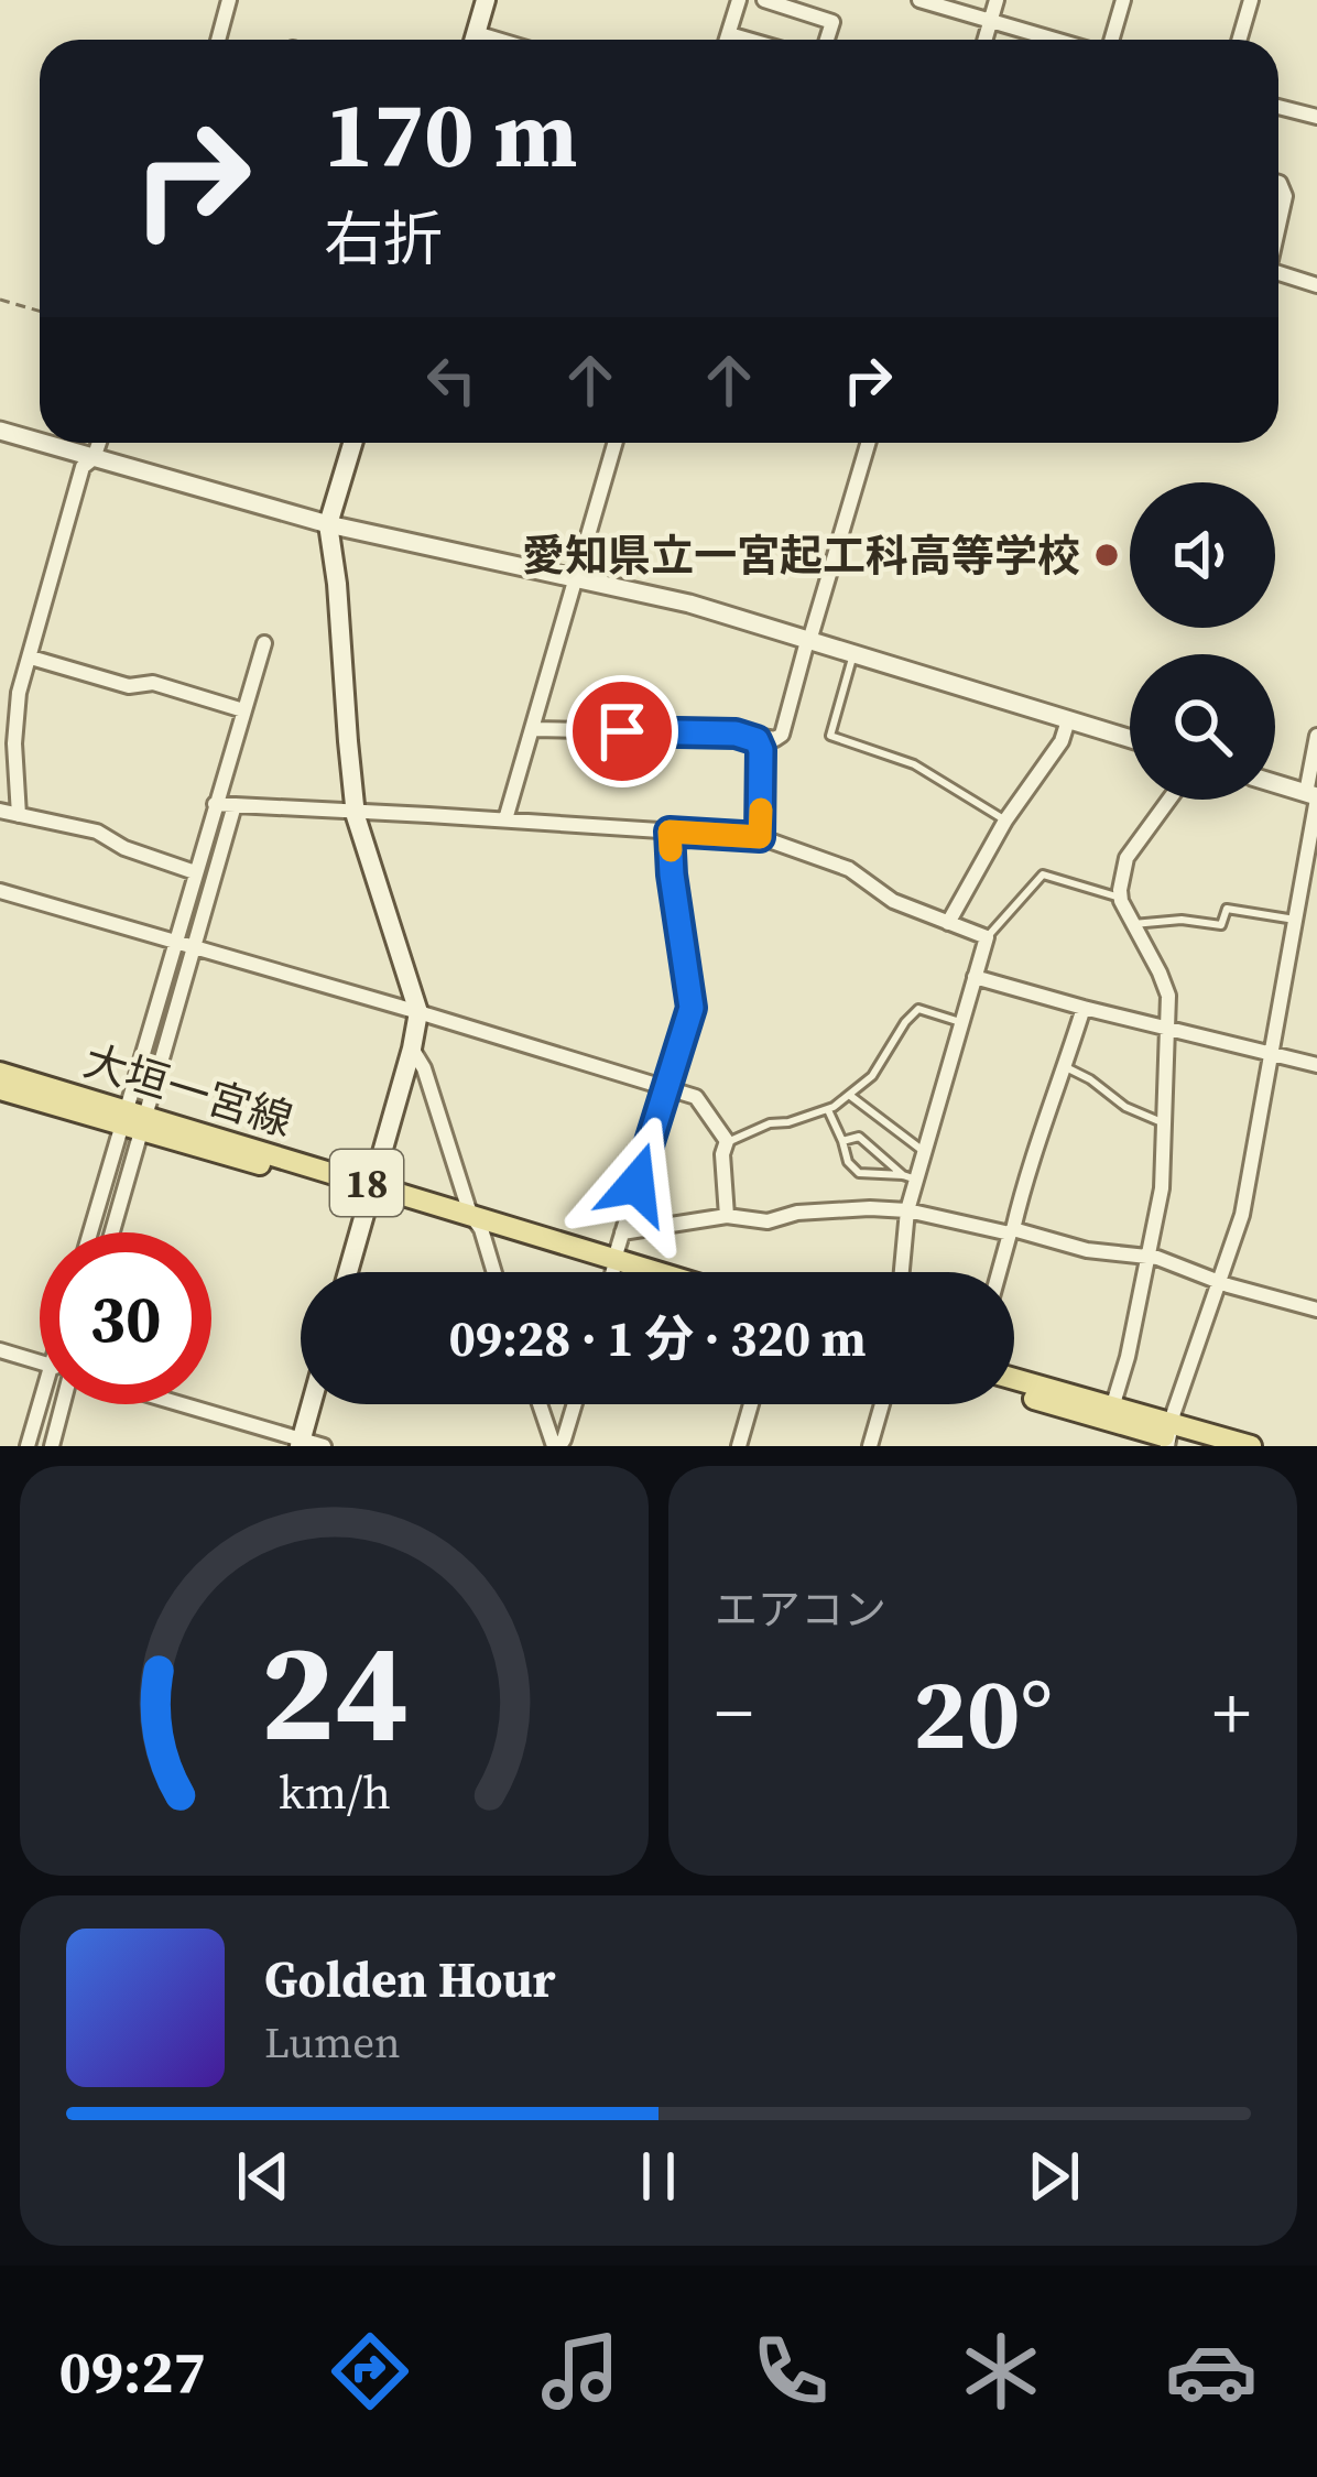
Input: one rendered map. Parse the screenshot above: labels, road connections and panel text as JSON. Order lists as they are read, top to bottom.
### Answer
{
  "streets": {
    "main road": ["大垣一宮線", "18"]
  },
  "places": ["愛知県立一宮起工科高等学校"],
  "page": {
    "turn": ["170 m", "右折"],
    "limit": "30",
    "trip": "09:28 · 1 分 · 320 m",
    "tile": "エアコン",
    "heat": ["−", "20°", "+"],
    "song": ["Golden Hour", "Lumen"],
    "tabs": "09:27",
    "gauge": ["24", "km/h"]
  }
}
